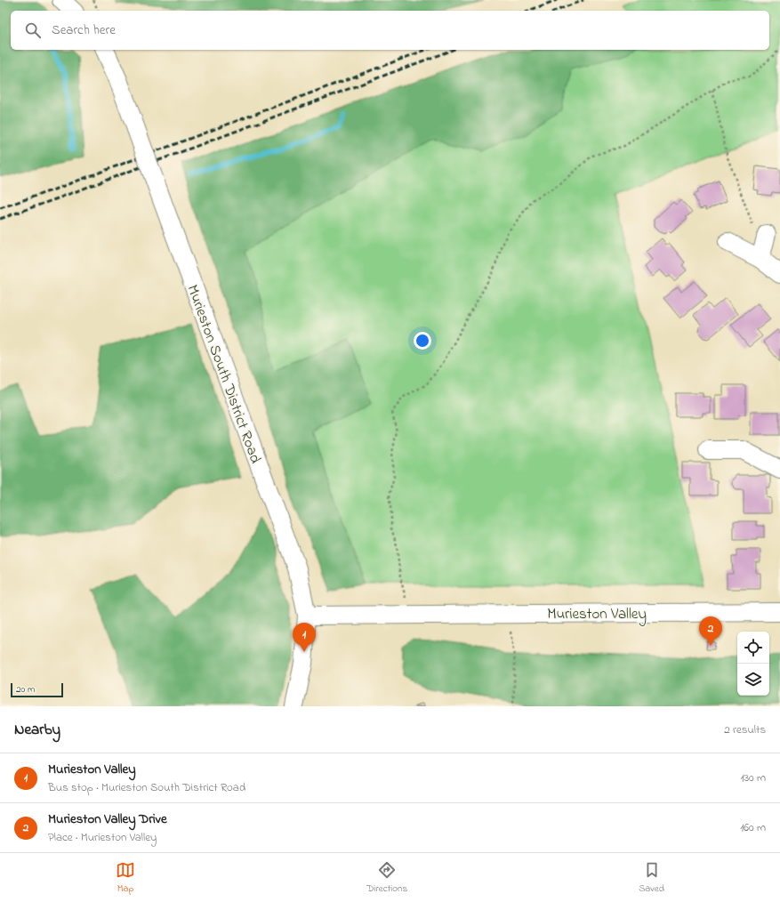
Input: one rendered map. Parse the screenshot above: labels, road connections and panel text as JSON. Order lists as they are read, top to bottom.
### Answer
{
  "streets": {
    "street": ["Murieston South District Road", "Murieston Valley"]
  },
  "crossings": [
    ["Murieston South District Road", "Murieston Valley"]
  ],
  "scale_bar": "20 m",
  "page": {
    "search": "Search here",
    "pins": ["2", "1"],
    "scale": "20 m",
    "heading": ["Nearby", "2 results"],
    "list": [
      {
        "mark": "1",
        "name": "Murieston Valley",
        "note": "Bus stop · Murieston South District Road",
        "value": "130 m"
      },
      {
        "mark": "2",
        "name": "Murieston Valley Drive",
        "note": "Place · Murieston Valley",
        "value": "160 m"
      }
    ],
    "nav": ["Map", "Directions", "Saved"]
  }
}
